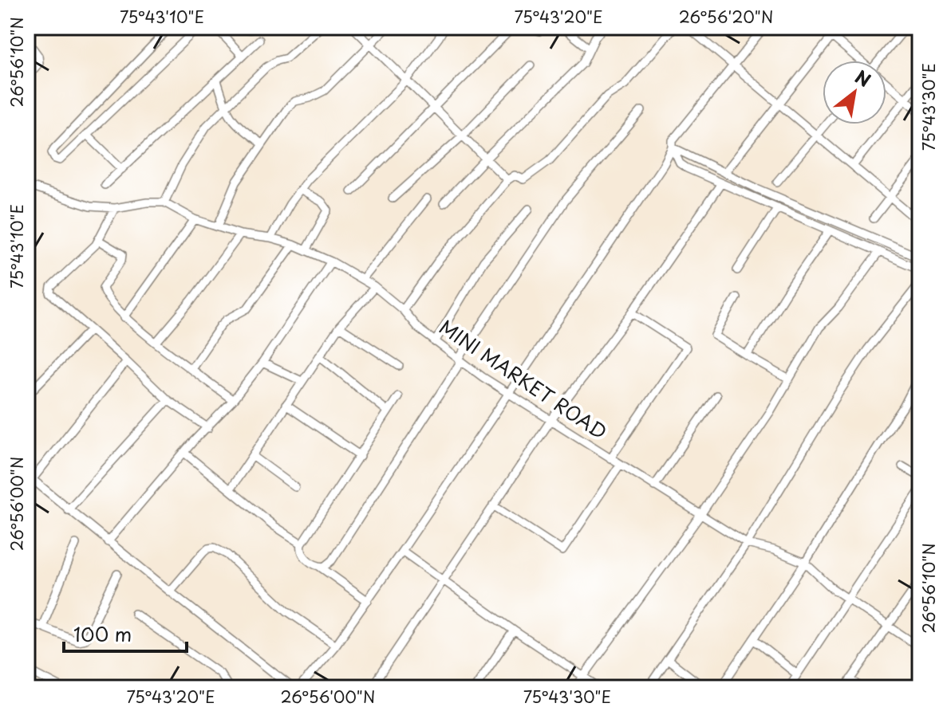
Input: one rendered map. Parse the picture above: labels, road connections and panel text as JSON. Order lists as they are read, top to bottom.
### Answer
{
  "streets": {
    "street": ["MINI MARKET ROAD"]
  },
  "scale_bar": "100 m",
  "north": "top right",
  "coordinates": [
    "75°43'10\"E",
    "75°43'20\"E",
    "26°56'20\"N",
    "26°56'10\"N",
    "75°43'30\"E",
    "26°56'00\"N"
  ]
}
